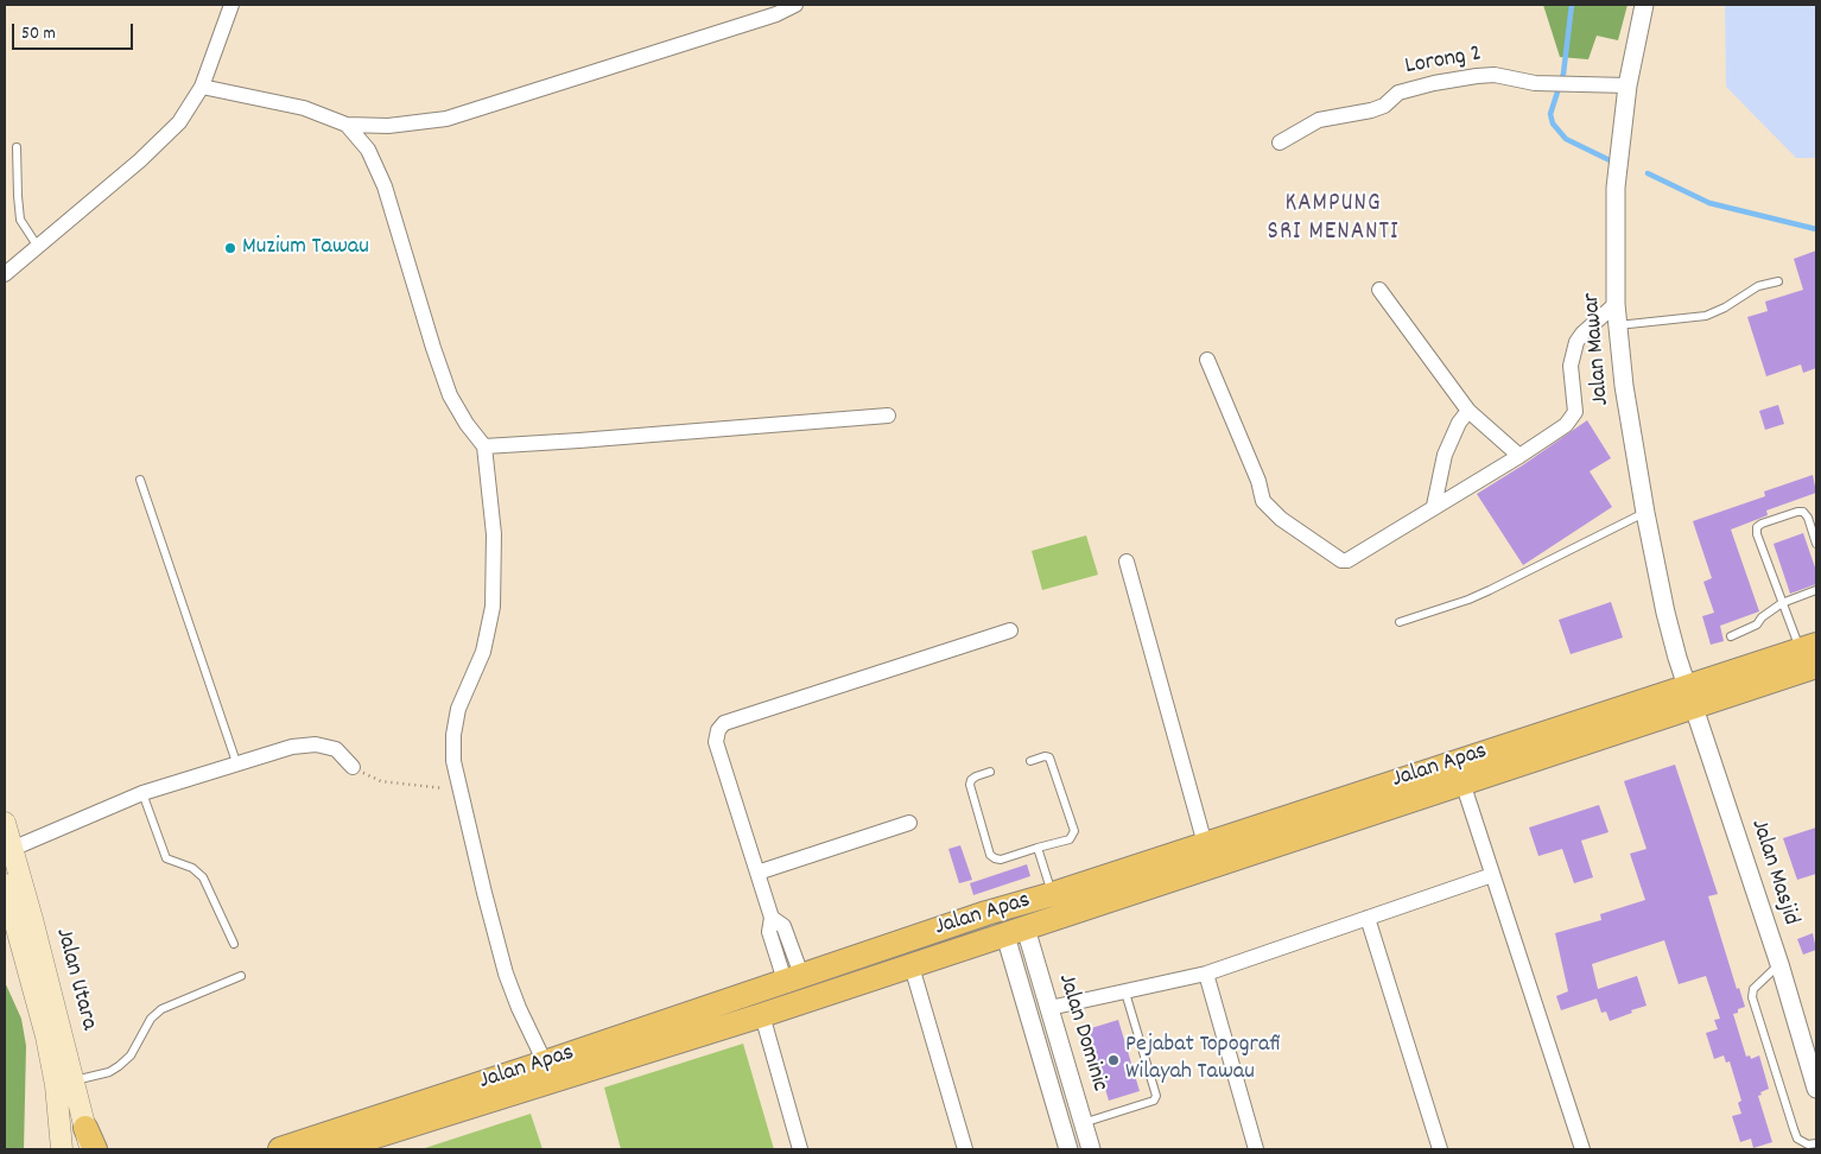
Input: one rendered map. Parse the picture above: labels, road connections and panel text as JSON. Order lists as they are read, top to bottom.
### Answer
{
  "streets": {
    "highway": ["Jalan Apas"],
    "main road": ["Jalan Utara"],
    "street": [
      "Lorong 2",
      "Jalan Mawar",
      "Jalan Masjid",
      "Jalan Dominic"
    ]
  },
  "crossings": [
    ["Lorong 2", "Jalan Mawar"],
    ["Jalan Mawar", "Jalan Apas"],
    ["Jalan Mawar", "Jalan Masjid"],
    ["Jalan Apas", "Jalan Masjid"],
    ["Jalan Apas", "Jalan Dominic"]
  ],
  "districts": ["KAMPUNG SRI MENANTI"],
  "places": ["Muzium Tawau", "Pejabat Topografi Wilayah Tawau"],
  "scale_bar": "50 m"
}
